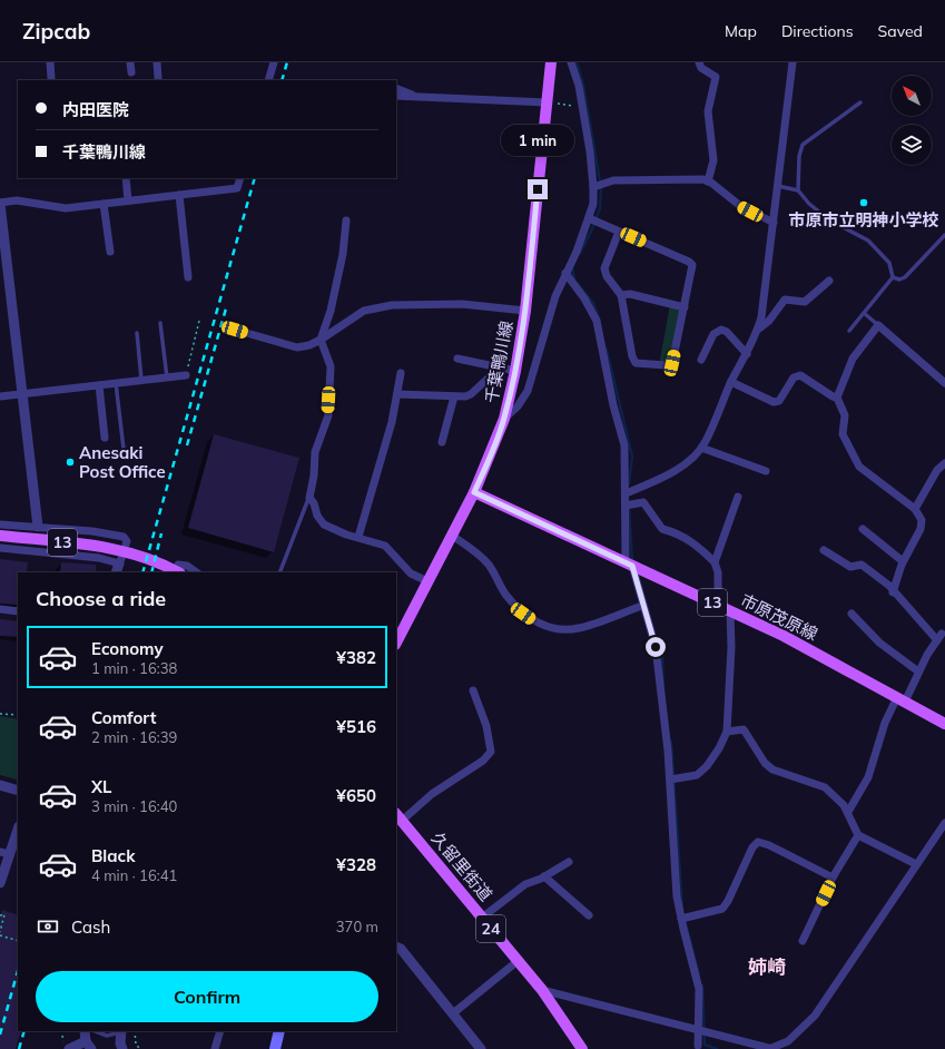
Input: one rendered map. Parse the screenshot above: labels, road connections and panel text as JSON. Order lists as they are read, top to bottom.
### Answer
{
  "streets": {
    "main road": [
      "千葉鴨川線",
      "13",
      "市原茂原線",
      "久留里街道",
      "24"
    ]
  },
  "crossings": [
    ["千葉鴨川線", "市原茂原線"]
  ],
  "districts": ["姉崎"],
  "places": ["市原市立明神小学校", "Anesaki Post Office"],
  "north": "top left",
  "page": {
    "header": "Zipcab",
    "nav": ["Map", "Directions", "Saved"],
    "banner": ["内田医院", "千葉鴨川線"],
    "bubble": "1 min",
    "heading": "Choose a ride",
    "list": [
      {
        "name": "Economy",
        "note": "1 min · 16:38",
        "value": "¥382"
      },
      {
        "name": "Comfort",
        "note": "2 min · 16:39",
        "value": "¥516"
      },
      {
        "name": "XL",
        "note": "3 min · 16:40",
        "value": "¥650"
      },
      {
        "name": "Black",
        "note": "4 min · 16:41",
        "value": "¥328"
      }
    ],
    "pay": ["Cash", "370 m"],
    "buttons": "Confirm"
  }
}
